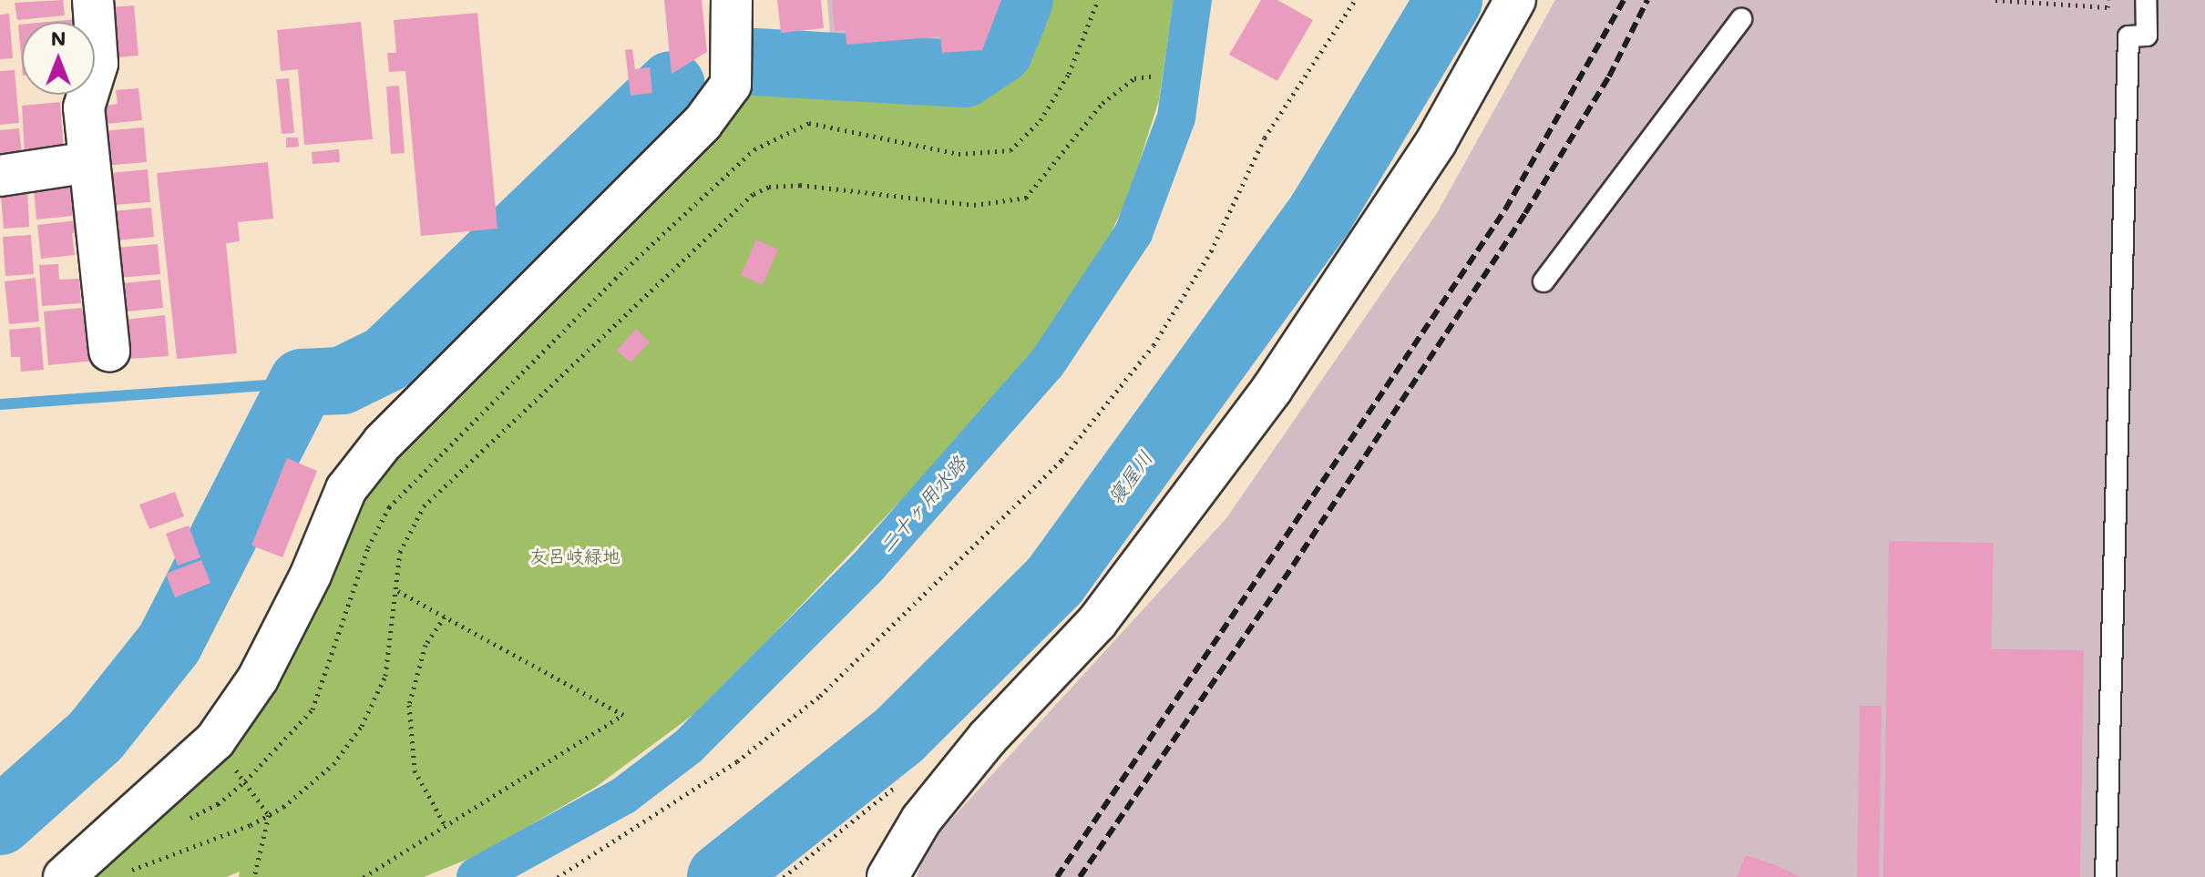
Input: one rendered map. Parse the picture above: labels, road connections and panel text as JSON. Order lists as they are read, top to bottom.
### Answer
{
  "water": ["寝屋川", "二十ヶ用水路"],
  "parks": ["友呂岐緑地"],
  "north": "top"
}
